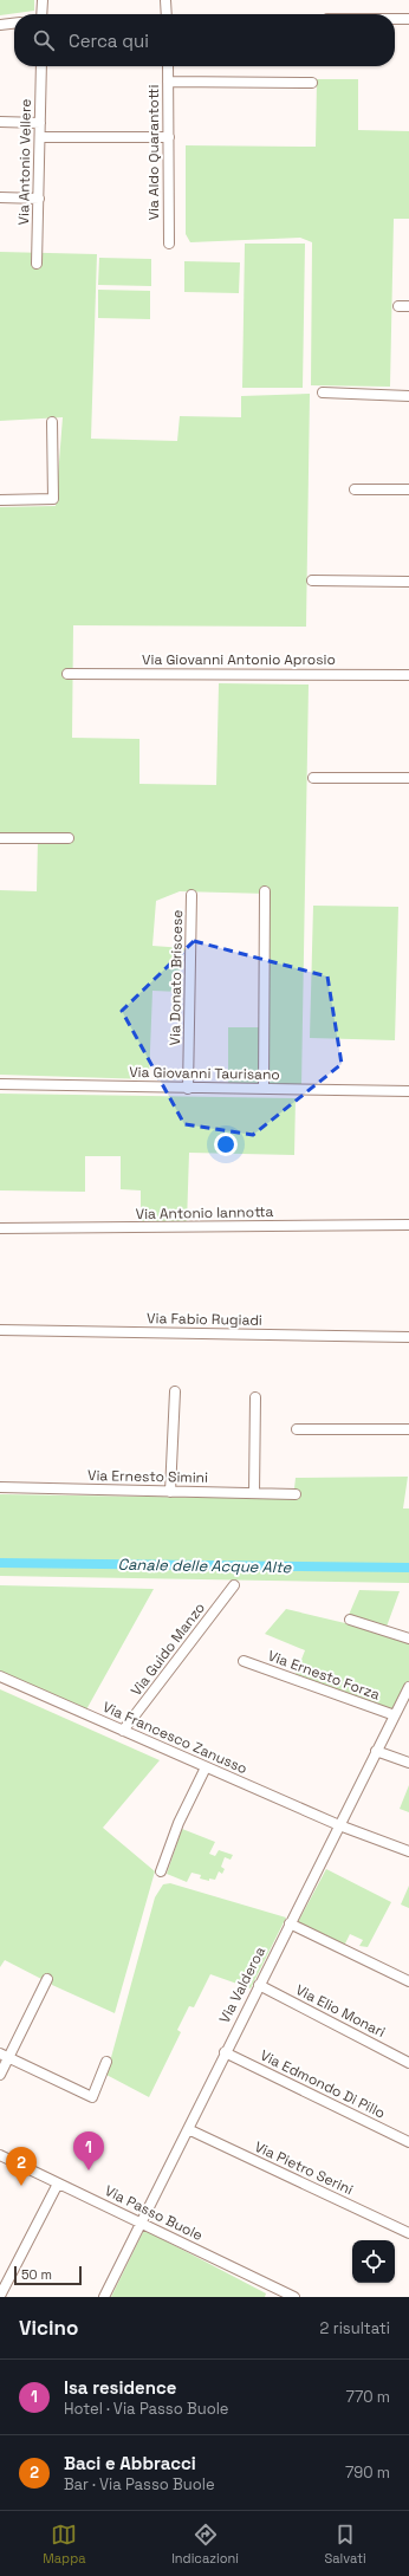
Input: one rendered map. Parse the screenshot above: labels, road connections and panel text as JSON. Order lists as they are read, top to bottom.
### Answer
{
  "streets": {
    "street": [
      "Via Aldo Quarantotti",
      "Via Antonio Vellere",
      "Via Giovanni Antonio Aprosio",
      "Via Donato Briscese",
      "Via Giovanni Taurisano",
      "Via Antonio Iannotta",
      "Via Fabio Rugiadi",
      "Via Ernesto Simini",
      "Via Guido Manzo",
      "Via Ernesto Forza",
      "Via Francesco Zanusso",
      "Via Valderoa",
      "Via Elio Monari",
      "Via Edmondo Di Pillo",
      "Via Pietro Serini",
      "Via Passo Buole"
    ]
  },
  "crossings": [
    ["Via Donato Briscese", "Via Giovanni Taurisano"],
    ["Via Guido Manzo", "Via Francesco Zanusso"],
    ["Via Ernesto Forza", "Via Valderoa"],
    ["Via Francesco Zanusso", "Via Valderoa"],
    ["Via Valderoa", "Via Elio Monari"],
    ["Via Valderoa", "Via Edmondo Di Pillo"],
    ["Via Valderoa", "Via Pietro Serini"],
    ["Via Valderoa", "Via Passo Buole"]
  ],
  "water": ["Canale delle Acque Alte"],
  "scale_bar": "50 m",
  "page": {
    "search": "Cerca qui",
    "pins": ["1", "2"],
    "scale": "50 m",
    "heading": ["Vicino", "2 risultati"],
    "list": [
      {
        "mark": "1",
        "name": "Isa residence",
        "note": "Hotel · Via Passo Buole",
        "value": "770 m"
      },
      {
        "mark": "2",
        "name": "Baci e Abbracci",
        "note": "Bar · Via Passo Buole",
        "value": "790 m"
      }
    ],
    "nav": ["Mappa", "Indicazioni", "Salvati"]
  }
}
